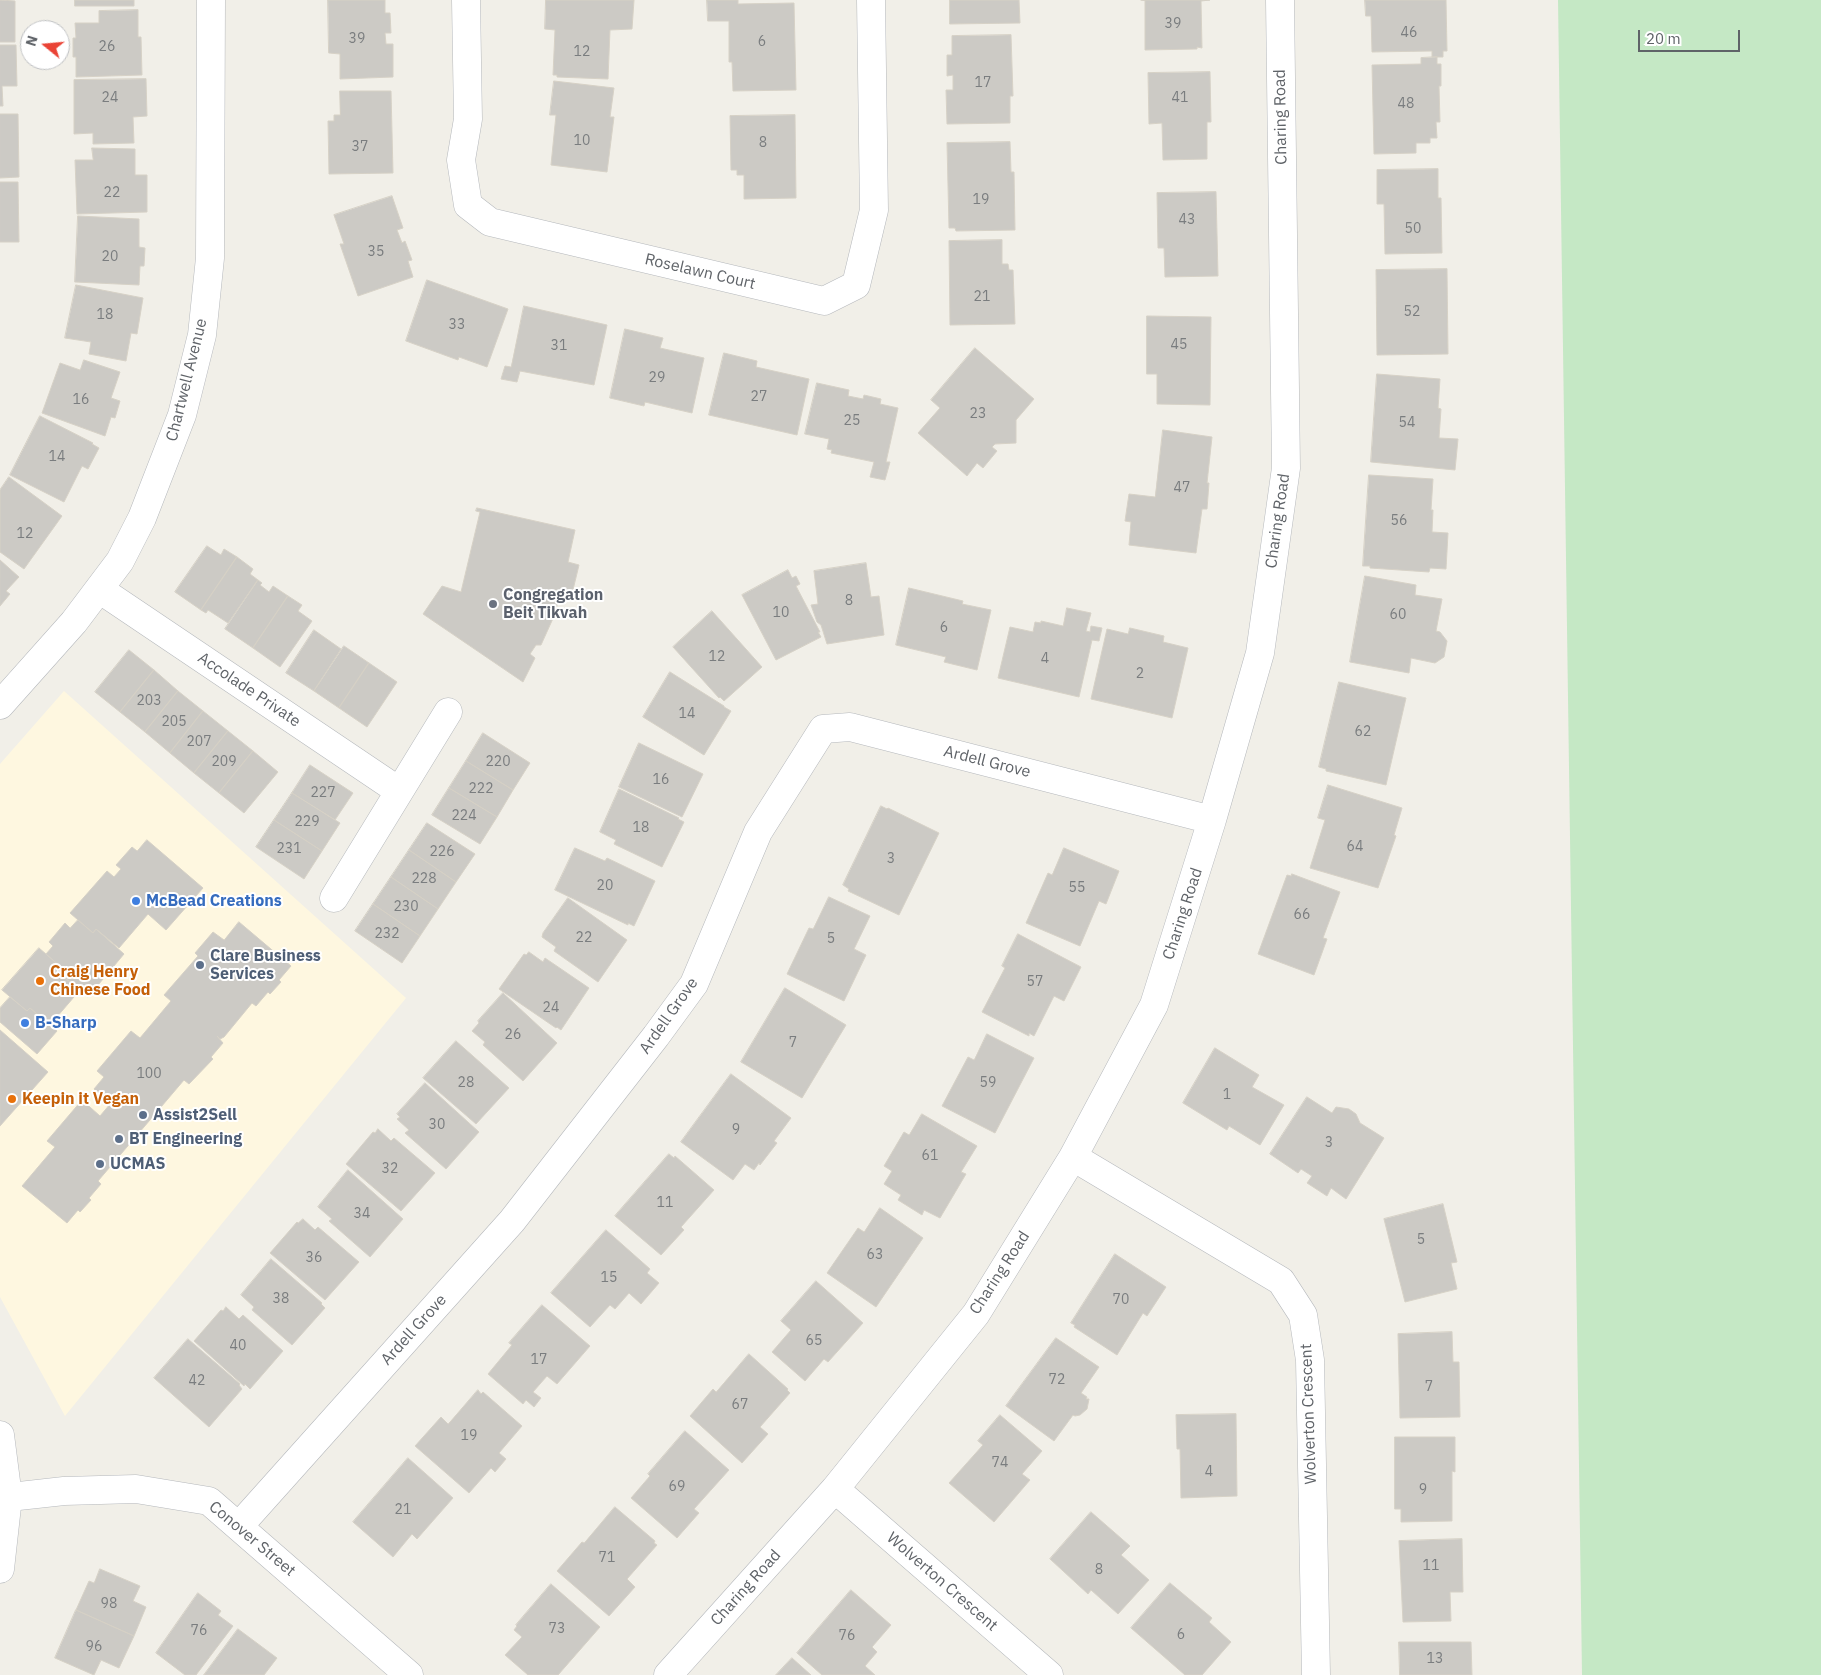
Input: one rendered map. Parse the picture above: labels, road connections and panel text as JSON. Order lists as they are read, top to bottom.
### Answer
{
  "streets": {
    "street": [
      "Charing Road",
      "Roselawn Court",
      "Chartwell Avenue",
      "Accolade Private",
      "Ardell Grove",
      "Wolverton Crescent",
      "Conover Street"
    ]
  },
  "crossings": [
    ["Charing Road", "Ardell Grove"],
    ["Charing Road", "Wolverton Crescent"],
    ["Chartwell Avenue", "Accolade Private"],
    ["Ardell Grove", "Conover Street"]
  ],
  "places": [
    "Congregation Beit Tikvah",
    "McBead Creations",
    "Clare Business Services",
    "Craig Henry Chinese Food",
    "B-Sharp",
    "Keepin it Vegan",
    "Assist2Sell",
    "BT Engineering",
    "UCMAS"
  ],
  "house_numbers": [
    "39",
    "46",
    "39",
    "6",
    "26",
    "12",
    "17",
    "24",
    "41",
    "48",
    "10",
    "8",
    "37",
    "22",
    "19",
    "43",
    "50",
    "35",
    "20",
    "21",
    "52",
    "18",
    "33",
    "45",
    "31",
    "29",
    "27",
    "16",
    "23",
    "25",
    "54",
    "14",
    "47",
    "56",
    "12",
    "8",
    "10",
    "60",
    "6",
    "12",
    "4",
    "2",
    "203",
    "14",
    "205",
    "62",
    "207",
    "209",
    "220",
    "16",
    "222",
    "227",
    "224",
    "229",
    "18",
    "64",
    "231",
    "226",
    "3",
    "228",
    "20",
    "55",
    "230",
    "66",
    "232",
    "22",
    "5",
    "57",
    "24",
    "26",
    "7",
    "100",
    "28",
    "59",
    "1",
    "30",
    "9",
    "3",
    "61",
    "32",
    "11",
    "34",
    "5",
    "63",
    "36",
    "15",
    "38",
    "70",
    "65",
    "40",
    "17",
    "72",
    "42",
    "7",
    "67",
    "19",
    "74",
    "4",
    "69",
    "9",
    "21",
    "71",
    "11",
    "8",
    "98",
    "73",
    "76",
    "6",
    "76",
    "96",
    "13"
  ],
  "scale_bar": "20 m",
  "north": "left"
}
